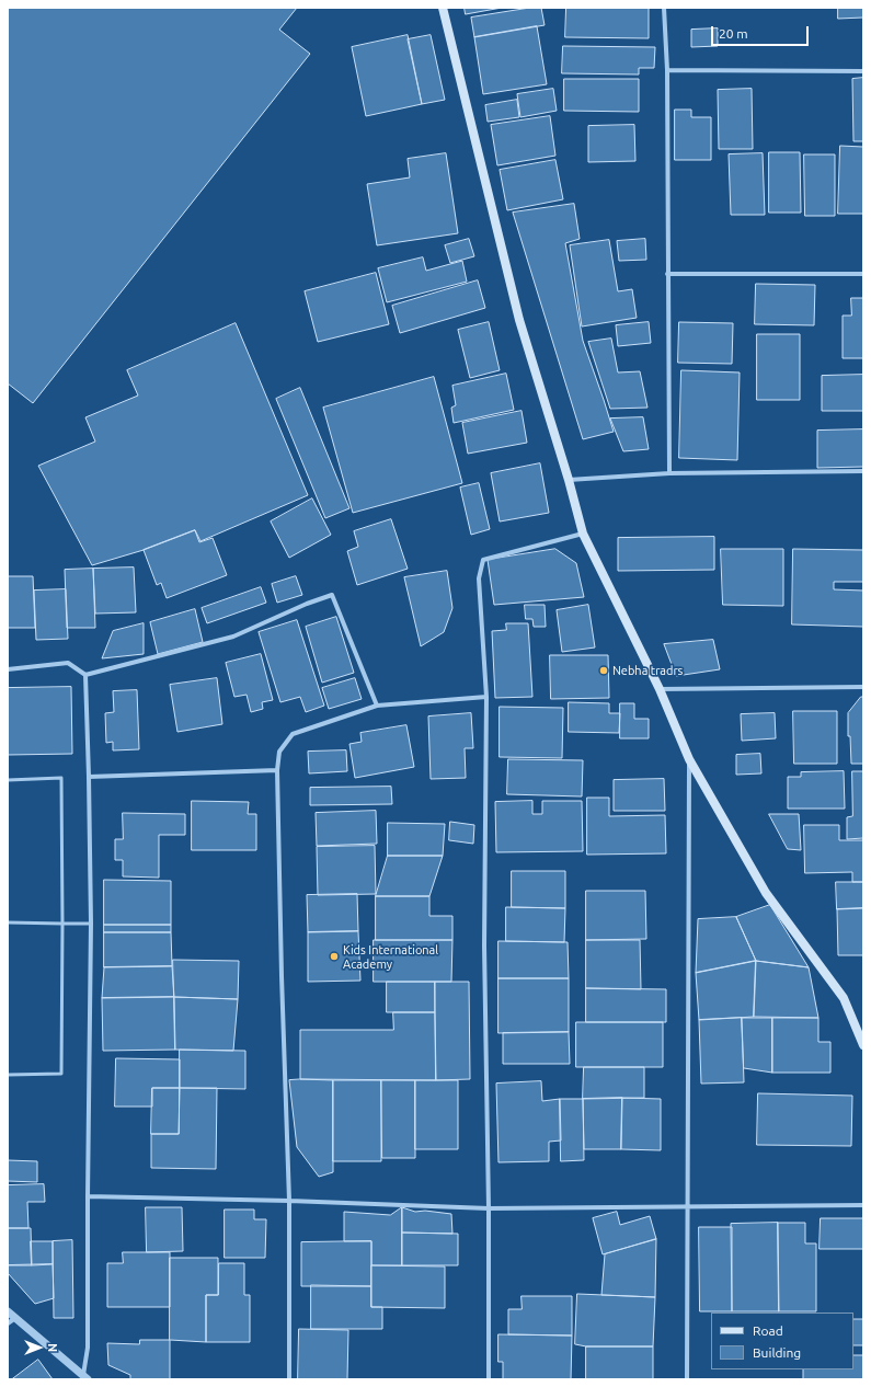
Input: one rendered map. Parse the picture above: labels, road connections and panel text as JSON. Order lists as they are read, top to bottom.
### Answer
{
  "places": ["Nebha tradrs", "Kids International Academy"],
  "legend": ["Road", "Building"],
  "scale_bar": "20 m",
  "north": "right"
}
